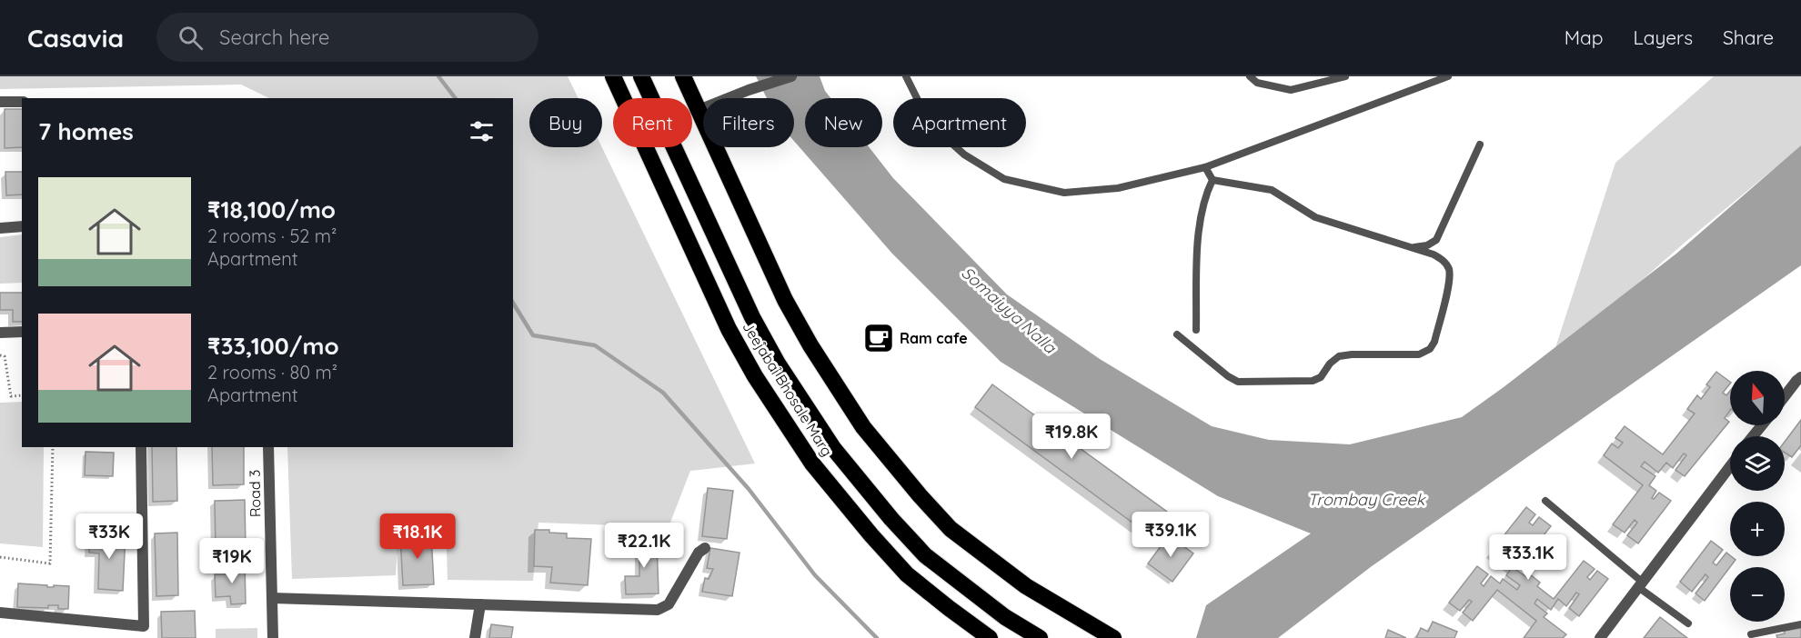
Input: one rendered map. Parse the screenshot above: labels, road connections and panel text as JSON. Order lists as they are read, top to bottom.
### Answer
{
  "streets": {
    "highway": ["Jeejabai Bhosale Marg"],
    "street": ["Road 3"]
  },
  "water": ["Somaiyya Nalla", "Trombay Creek"],
  "places": {
    "cafe": ["Ram cafe"]
  },
  "north": "top",
  "page": {
    "header": "Casavia",
    "search": "Search here",
    "nav": ["Map", "Layers", "Share"],
    "chip": [
      "Buy",
      "Rent",
      "Filters",
      "New",
      "Apartment"
    ],
    "heading": "7 homes",
    "list": [
      {
        "name": "₹18,100/mo",
        "note": "2 rooms · 52 m² · Apartment"
      },
      {
        "name": "₹33,100/mo",
        "note": "2 rooms · 80 m² · Apartment"
      }
    ],
    "map_buttons": ["+", "−"],
    "price": [
      "₹19.8K",
      "₹39.1K",
      "₹33K",
      "₹18.1K",
      "₹22.1K",
      "₹33.1K",
      "₹19K"
    ]
  }
}
